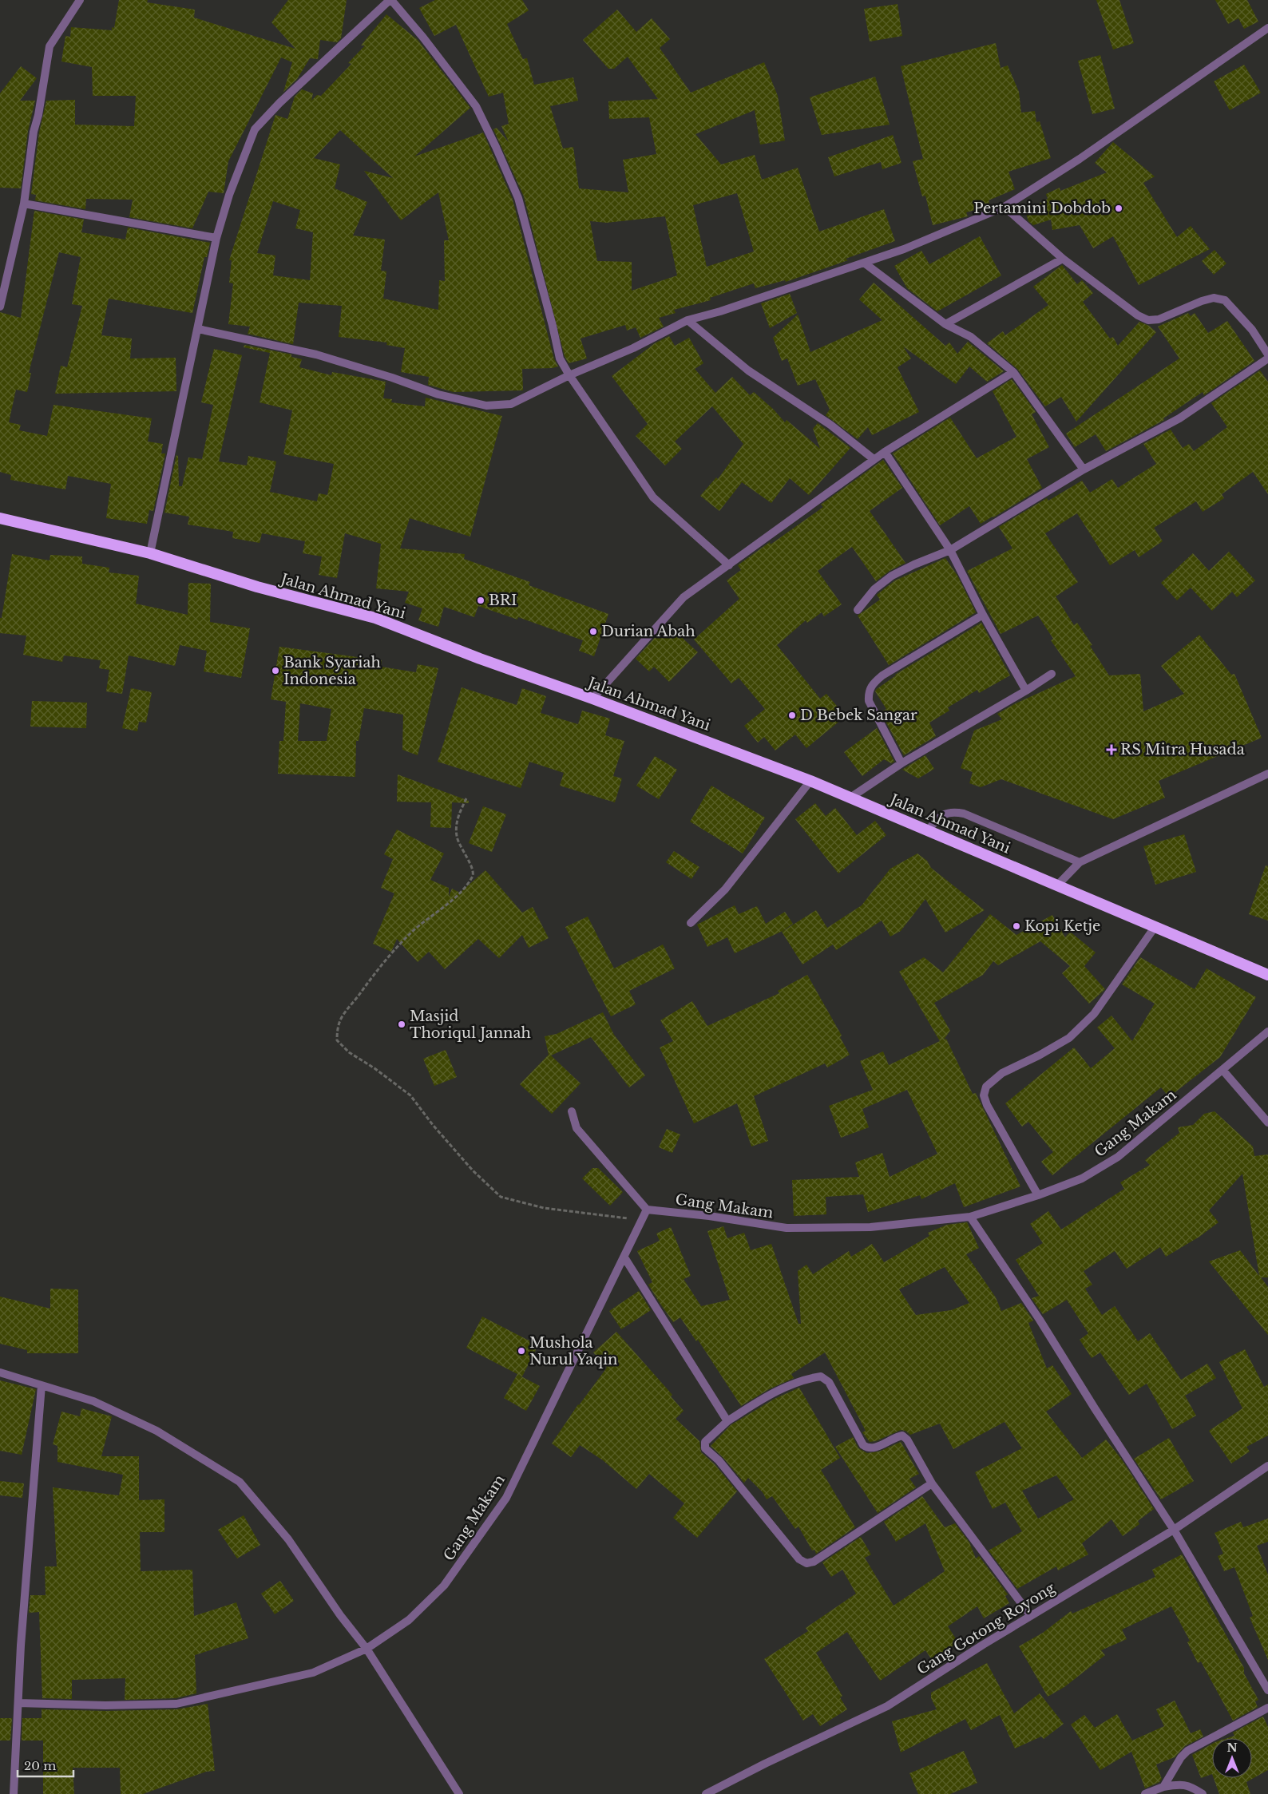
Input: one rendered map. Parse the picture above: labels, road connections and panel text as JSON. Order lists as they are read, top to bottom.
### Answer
{
  "streets": {
    "highway": ["Jalan Ahmad Yani"],
    "street": ["Gang Makam", "Gang Gotong Royong"]
  },
  "places": {
    "other": [
      "Pertamini Dobdob",
      "BRI",
      "Durian Abah",
      "Bank Syariah Indonesia",
      "D Bebek Sangar",
      "Kopi Ketje",
      "Masjid Thoriqul Jannah",
      "Mushola Nurul Yaqin"
    ],
    "health": ["RS Mitra Husada"]
  },
  "scale_bar": "20 m",
  "north": "top"
}
